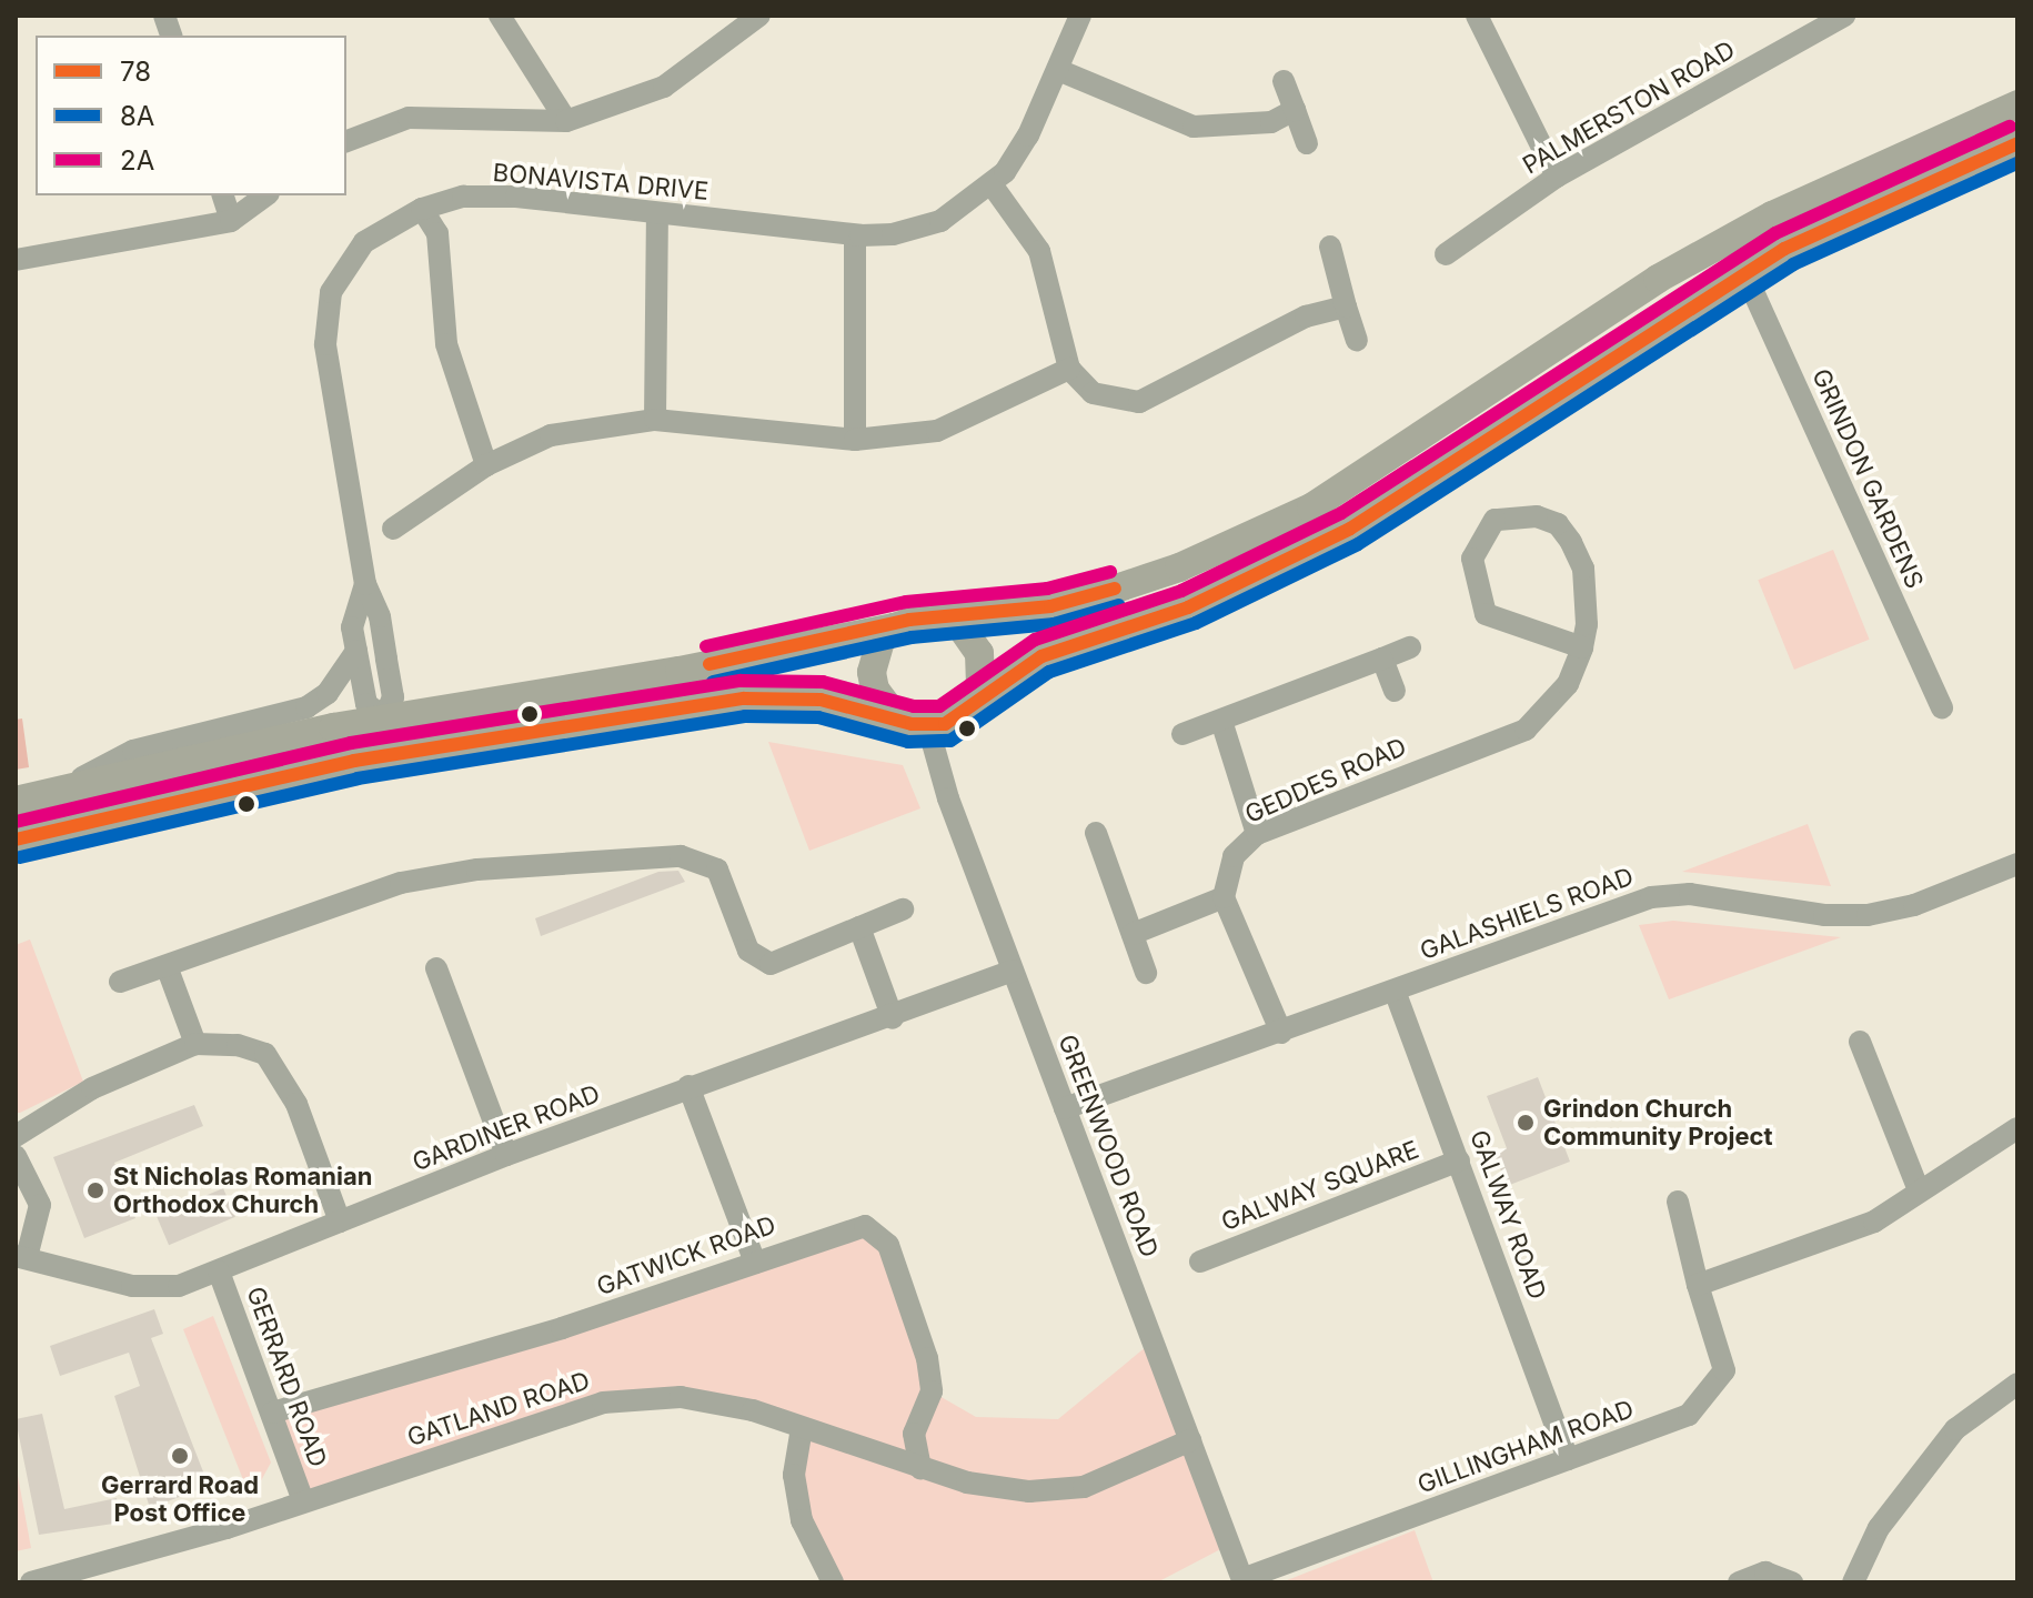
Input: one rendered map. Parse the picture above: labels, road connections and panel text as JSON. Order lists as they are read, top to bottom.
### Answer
{
  "streets": {
    "street": [
      "PALMERSTON ROAD",
      "BONAVISTA DRIVE",
      "GRINDON GARDENS",
      "GEDDES ROAD",
      "GALASHIELS ROAD",
      "GARDINER ROAD",
      "GREENWOOD ROAD",
      "GALWAY SQUARE",
      "GALWAY ROAD",
      "GATWICK ROAD",
      "GERRARD ROAD",
      "GATLAND ROAD",
      "GILLINGHAM ROAD"
    ]
  },
  "crossings": [
    ["GALASHIELS ROAD", "GREENWOOD ROAD"],
    ["GALASHIELS ROAD", "GALWAY ROAD"],
    ["GARDINER ROAD", "GREENWOOD ROAD"],
    ["GARDINER ROAD", "GERRARD ROAD"],
    ["GREENWOOD ROAD", "GATLAND ROAD"],
    ["GREENWOOD ROAD", "GILLINGHAM ROAD"],
    ["GALWAY SQUARE", "GALWAY ROAD"],
    ["GALWAY ROAD", "GILLINGHAM ROAD"],
    ["GATWICK ROAD", "GERRARD ROAD"],
    ["GATWICK ROAD", "GATLAND ROAD"],
    ["GERRARD ROAD", "GATLAND ROAD"]
  ],
  "places": ["Grindon Church Community Project", "St Nicholas Romanian Orthodox Church", "Gerrard Road Post Office"],
  "lines": ["transit line 2A", "transit line 78", "transit line 8A"],
  "legend": ["78", "8A", "2A"]
}
